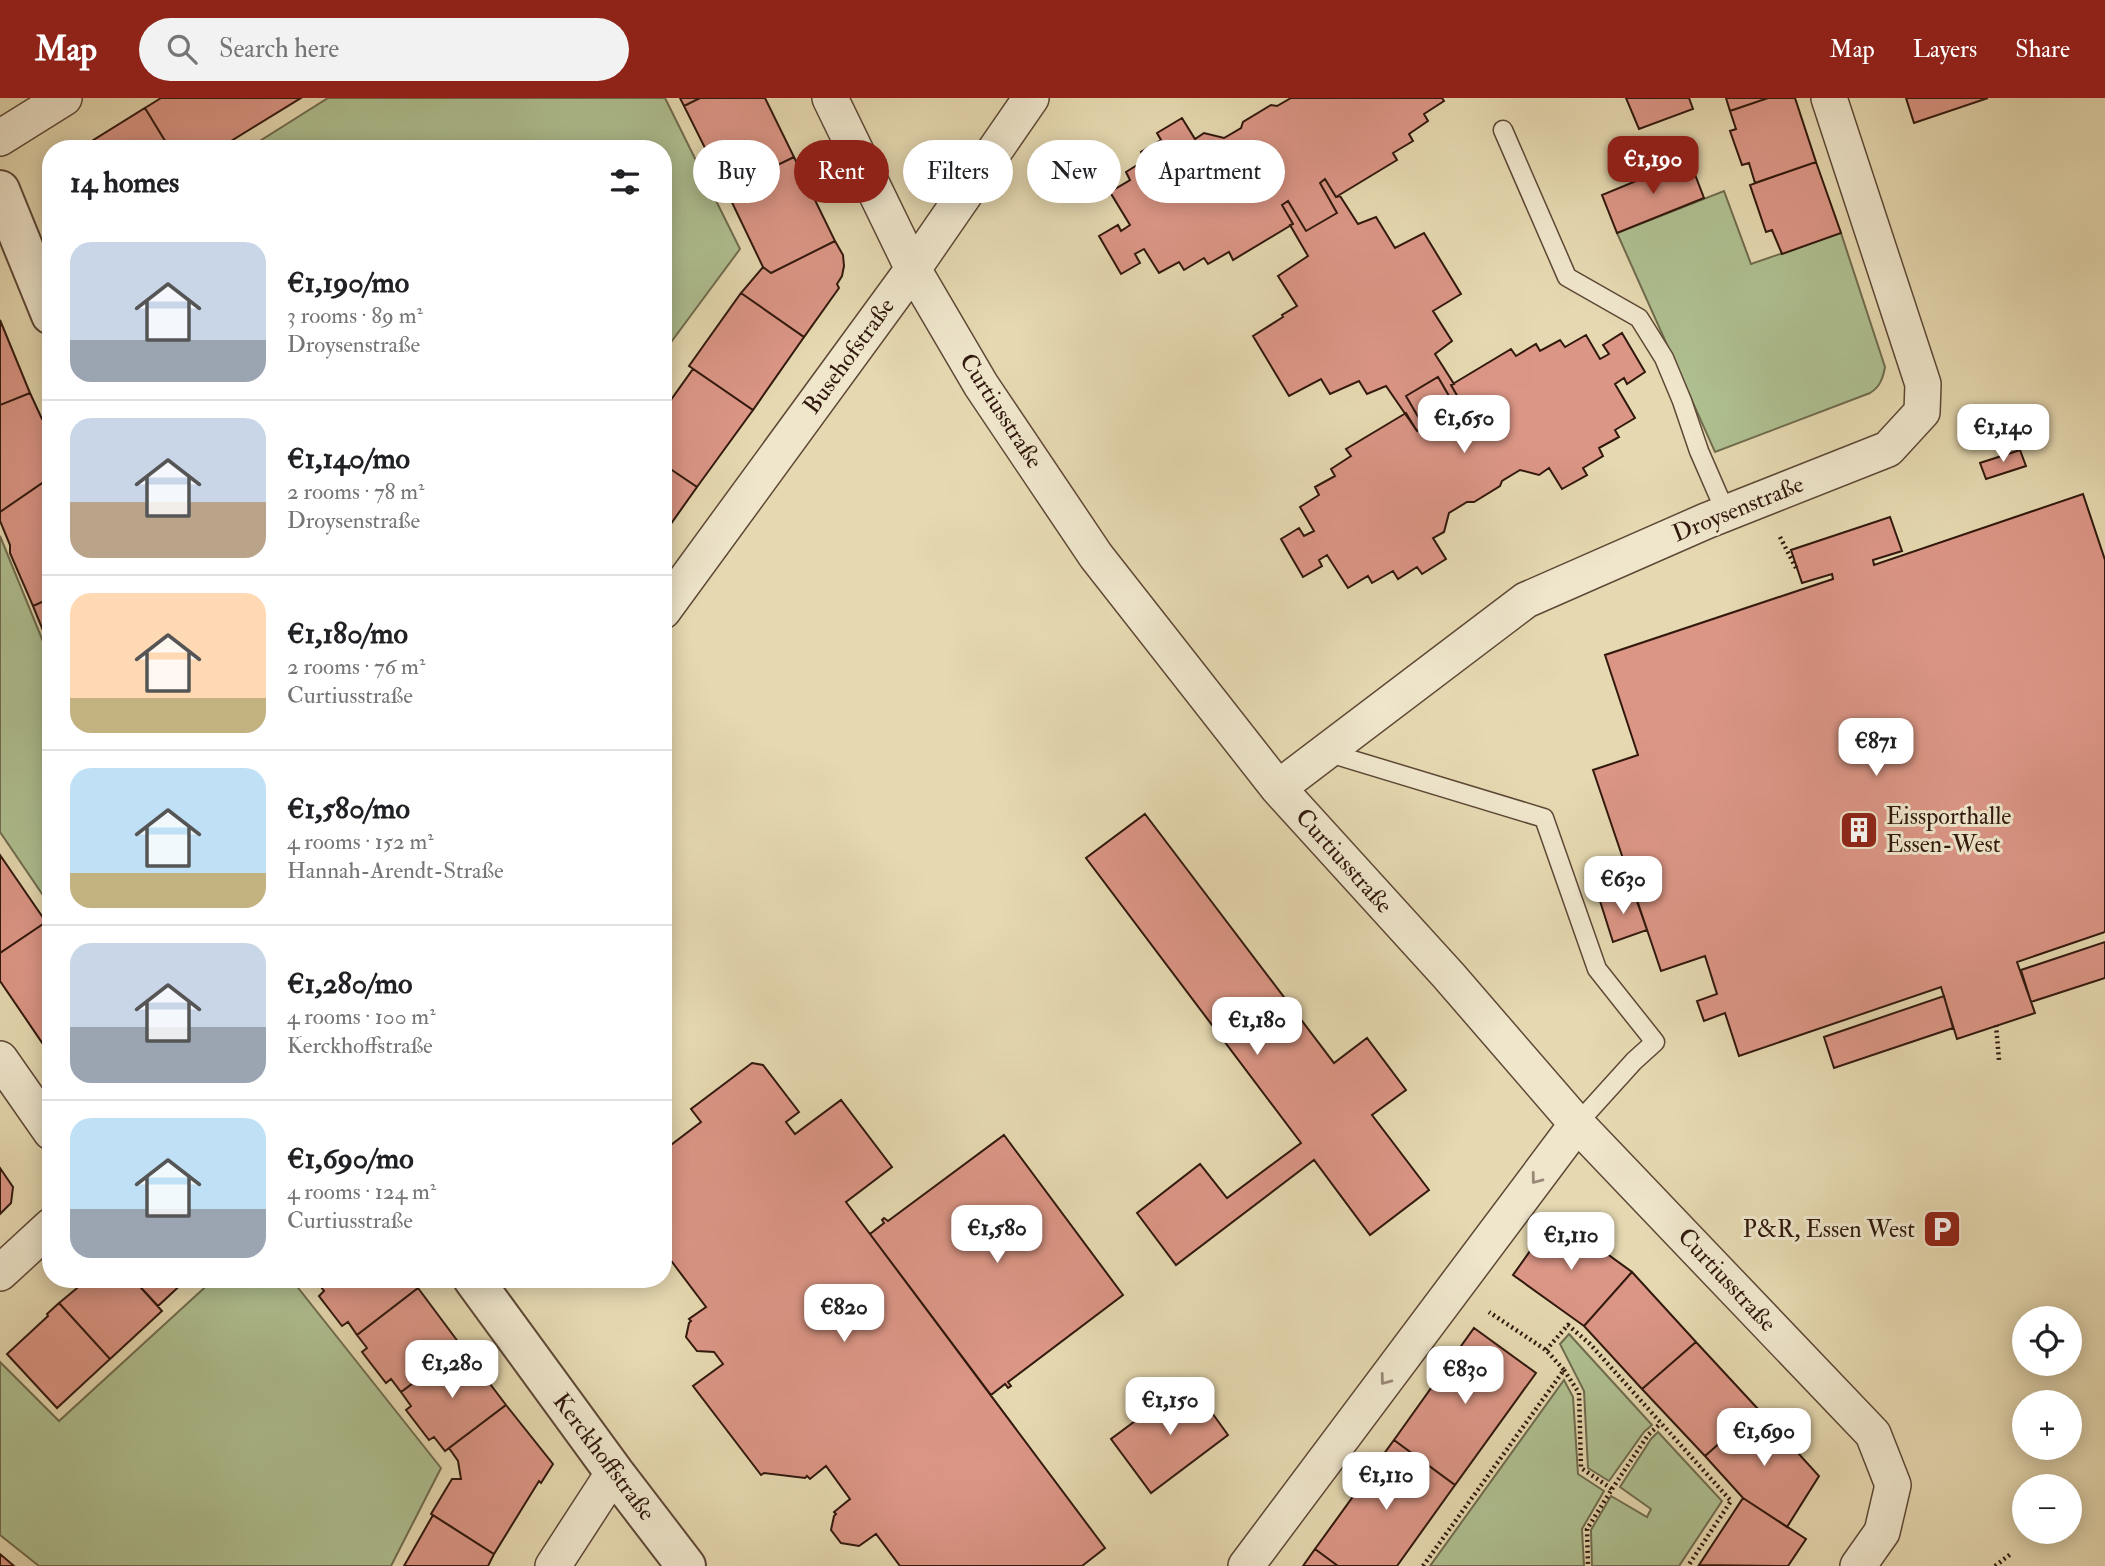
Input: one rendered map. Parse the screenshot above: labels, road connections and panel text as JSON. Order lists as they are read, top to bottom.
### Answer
{
  "streets": {
    "street": [
      "Busehofstraße",
      "Curtiusstraße",
      "Droysenstraße",
      "Kerckhoffstraße"
    ]
  },
  "crossings": [
    ["Busehofstraße", "Curtiusstraße"],
    ["Curtiusstraße", "Droysenstraße"]
  ],
  "places": {
    "building": ["Eissporthalle Essen-West"],
    "parking": ["P&R, Essen West"]
  },
  "page": {
    "header": "Map",
    "search": "Search here",
    "nav": ["Map", "Layers", "Share"],
    "price": [
      "€1,190",
      "€1,650",
      "€1,140",
      "€871",
      "€630",
      "€1,180",
      "€1,580",
      "€1,110",
      "€820",
      "€1,280",
      "€830",
      "€1,150",
      "€1,690",
      "€1,110"
    ],
    "chip": [
      "Buy",
      "Rent",
      "Filters",
      "New",
      "Apartment"
    ],
    "heading": "14 homes",
    "list": [
      {
        "name": "€1,190/mo",
        "note": "3 rooms · 89 m² · Droysenstraße"
      },
      {
        "name": "€1,140/mo",
        "note": "2 rooms · 78 m² · Droysenstraße"
      },
      {
        "name": "€1,180/mo",
        "note": "2 rooms · 76 m² · Curtiusstraße"
      },
      {
        "name": "€1,580/mo",
        "note": "4 rooms · 152 m² · Hannah-Arendt-Straße"
      },
      {
        "name": "€1,280/mo",
        "note": "4 rooms · 100 m² · Kerckhoffstraße"
      },
      {
        "name": "€1,690/mo",
        "note": "4 rooms · 124 m² · Curtiusstraße"
      }
    ],
    "map_buttons": ["+", "−"]
  }
}
